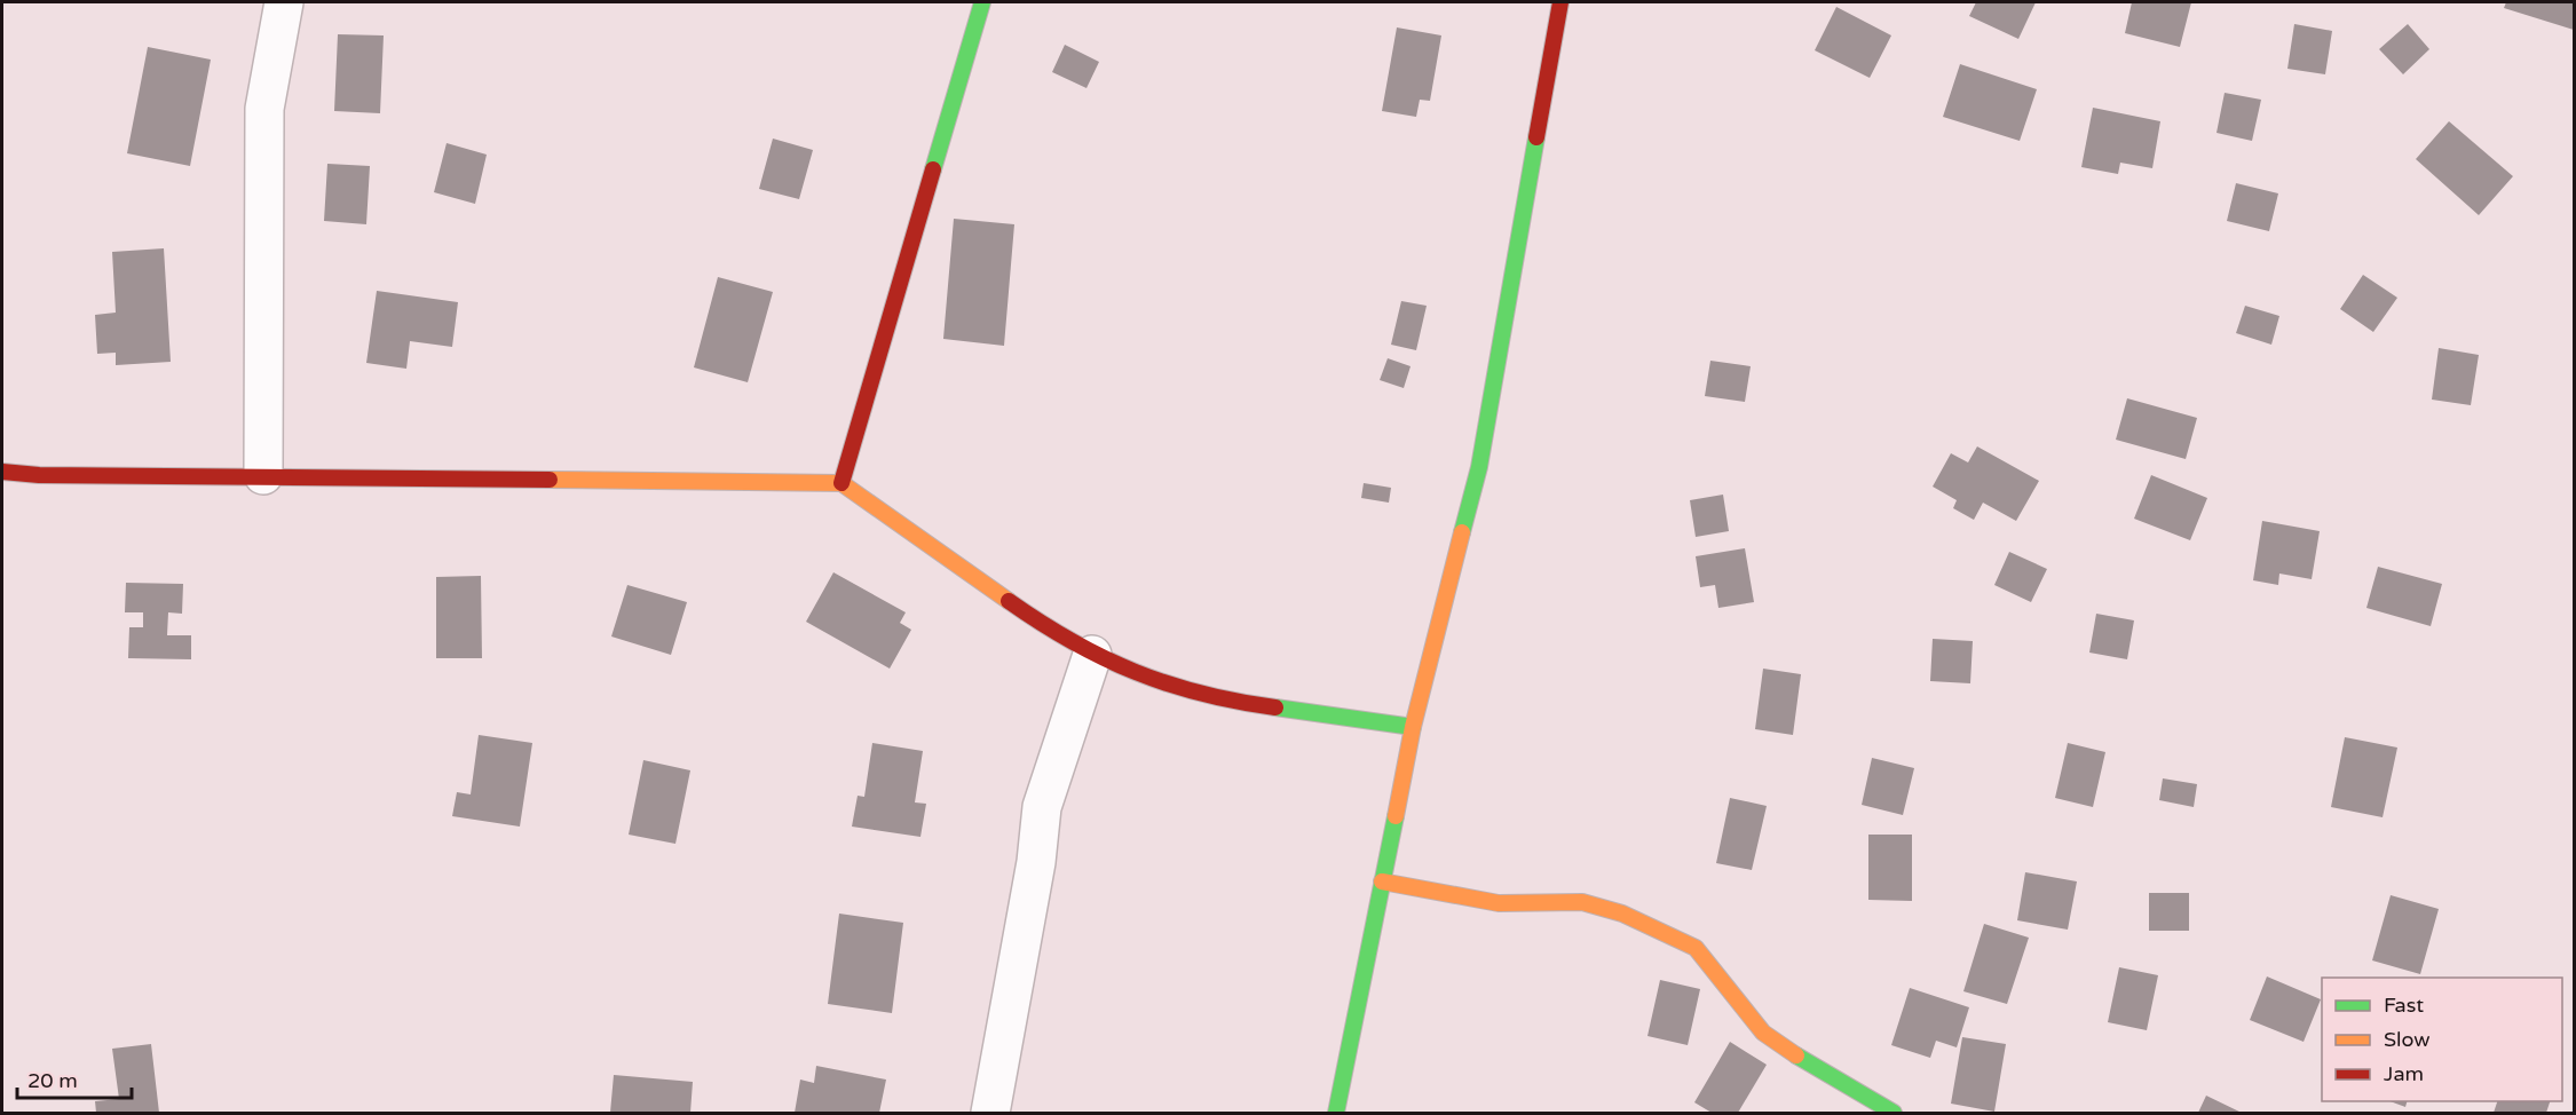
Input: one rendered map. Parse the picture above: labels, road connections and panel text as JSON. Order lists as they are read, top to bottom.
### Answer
{
  "legend": ["Fast", "Slow", "Jam"],
  "scale_bar": "20 m"
}
